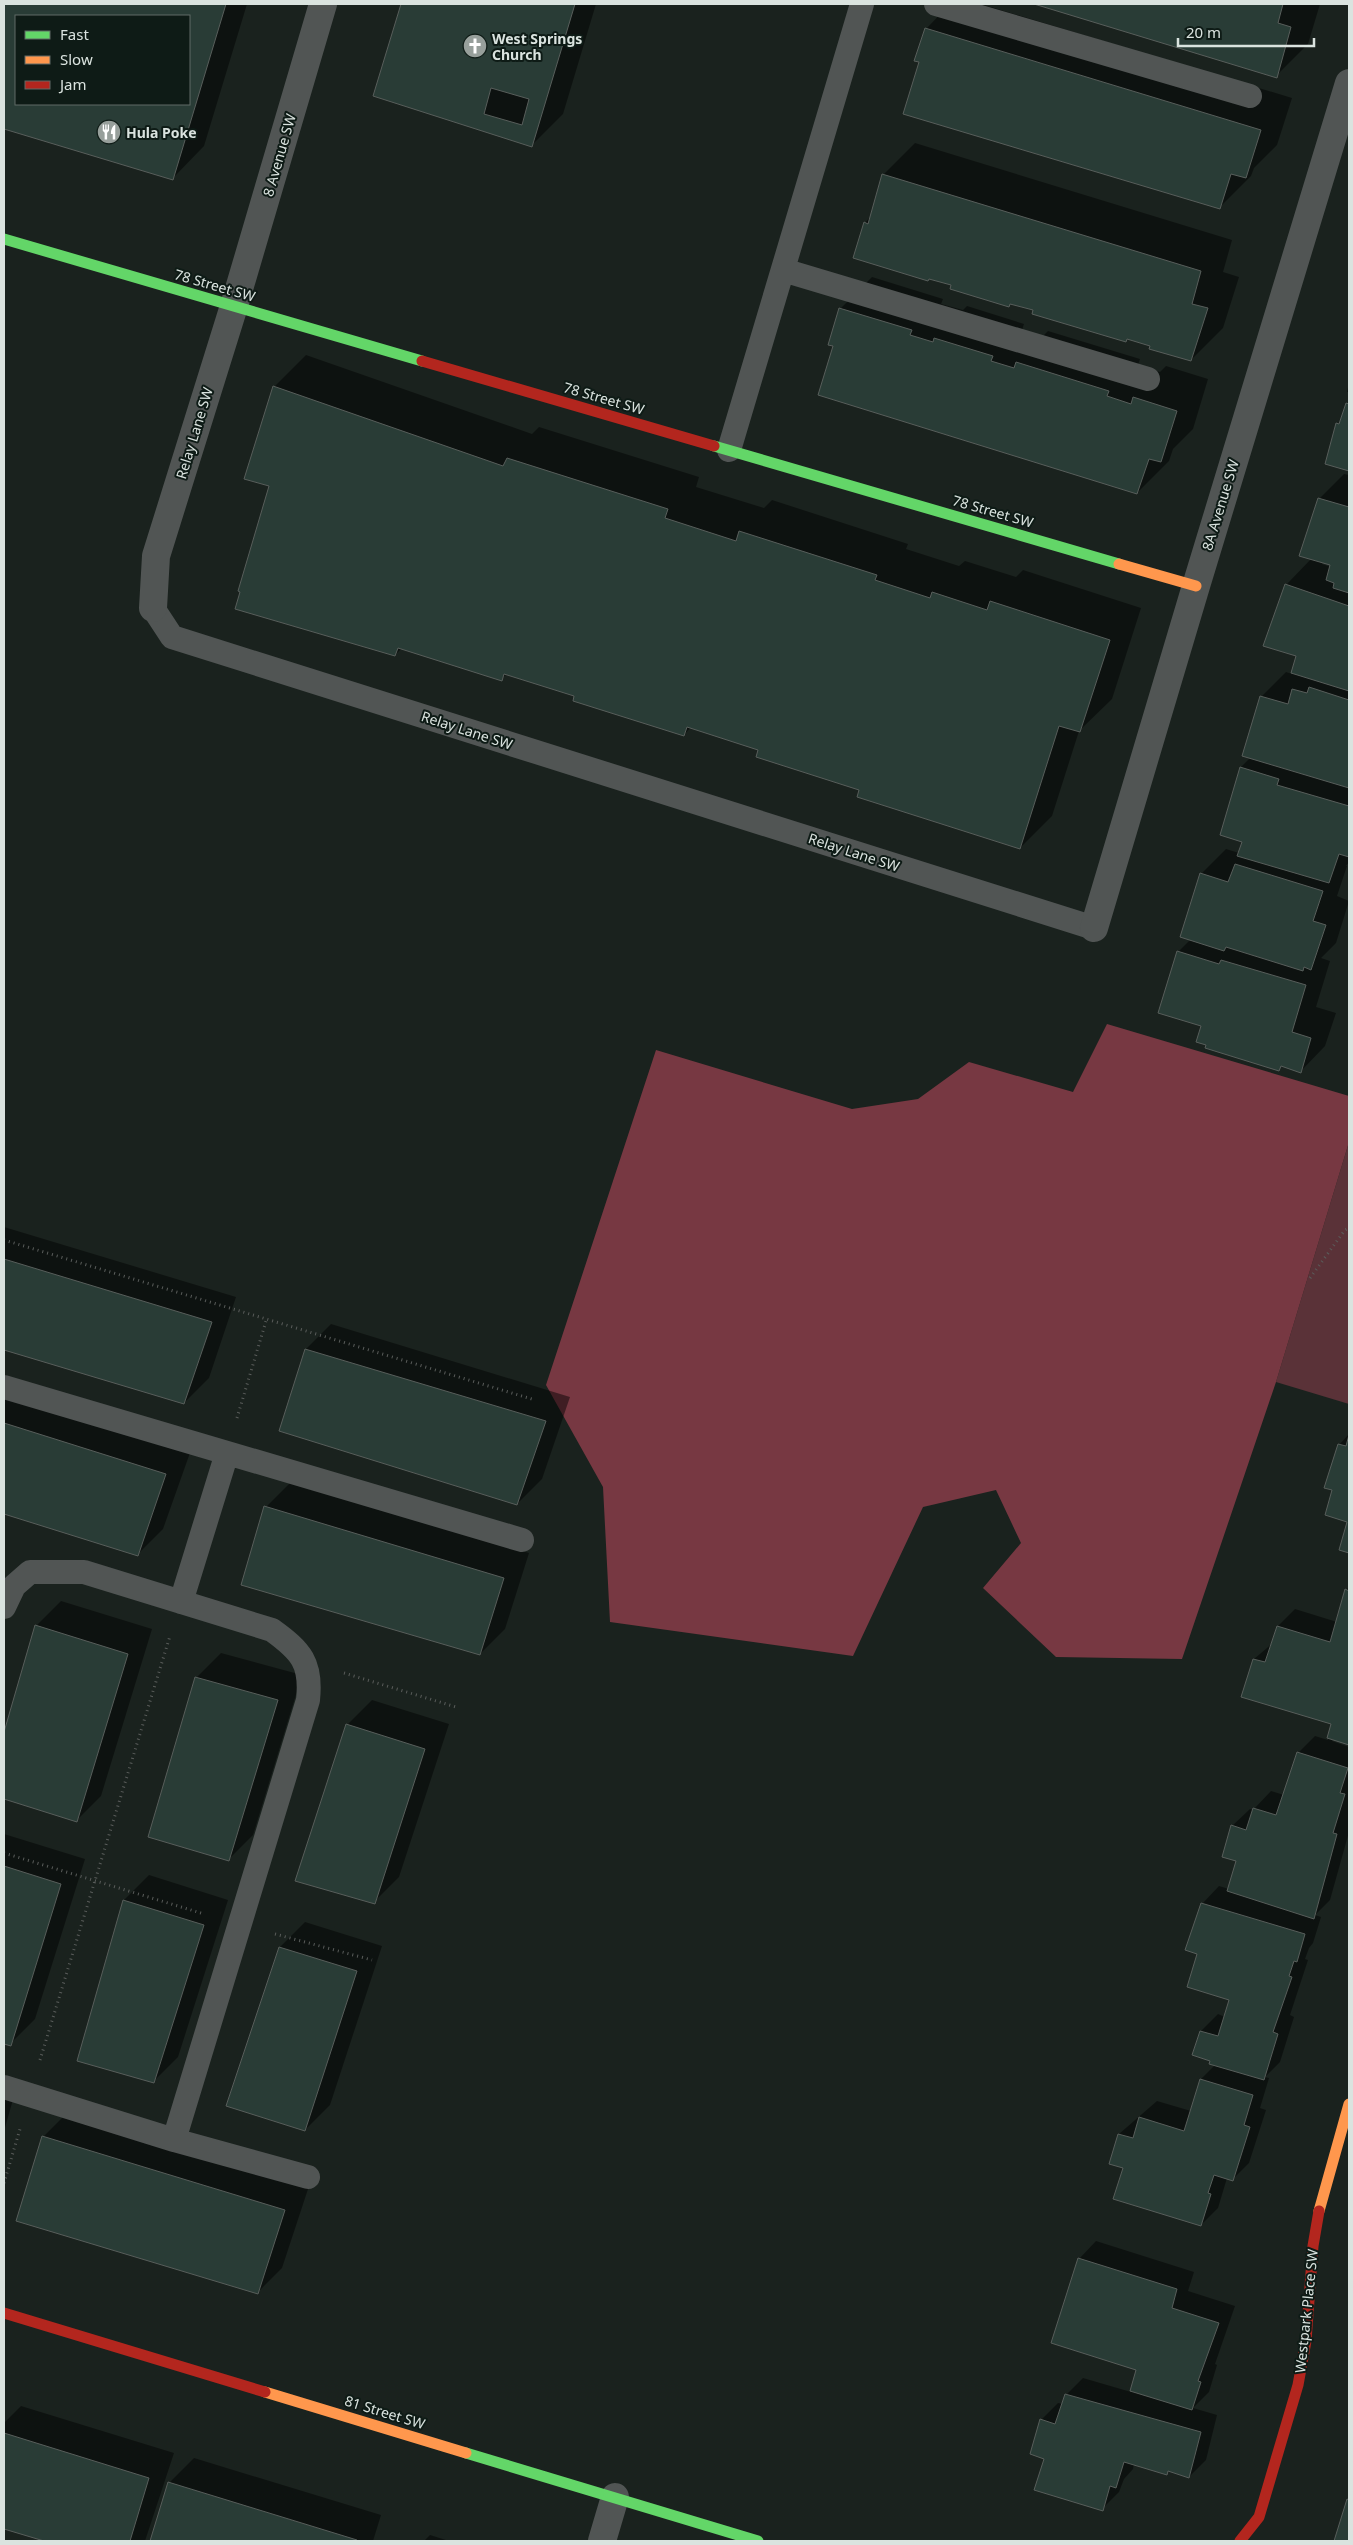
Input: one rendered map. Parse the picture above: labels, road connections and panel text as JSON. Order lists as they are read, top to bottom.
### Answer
{
  "streets": {
    "street": [
      "8 Avenue SW",
      "78 Street SW",
      "Relay Lane SW",
      "8A Avenue SW",
      "Westpark Place SW",
      "81 Street SW"
    ]
  },
  "crossings": [
    ["8 Avenue SW", "78 Street SW"],
    ["8 Avenue SW", "Relay Lane SW"],
    ["78 Street SW", "Relay Lane SW"],
    ["78 Street SW", "8A Avenue SW"],
    ["Relay Lane SW", "8A Avenue SW"]
  ],
  "places": {
    "church": ["West Springs Church"],
    "restaurant": ["Hula Poke"]
  },
  "legend": ["Fast", "Slow", "Jam"],
  "scale_bar": "20 m"
}
